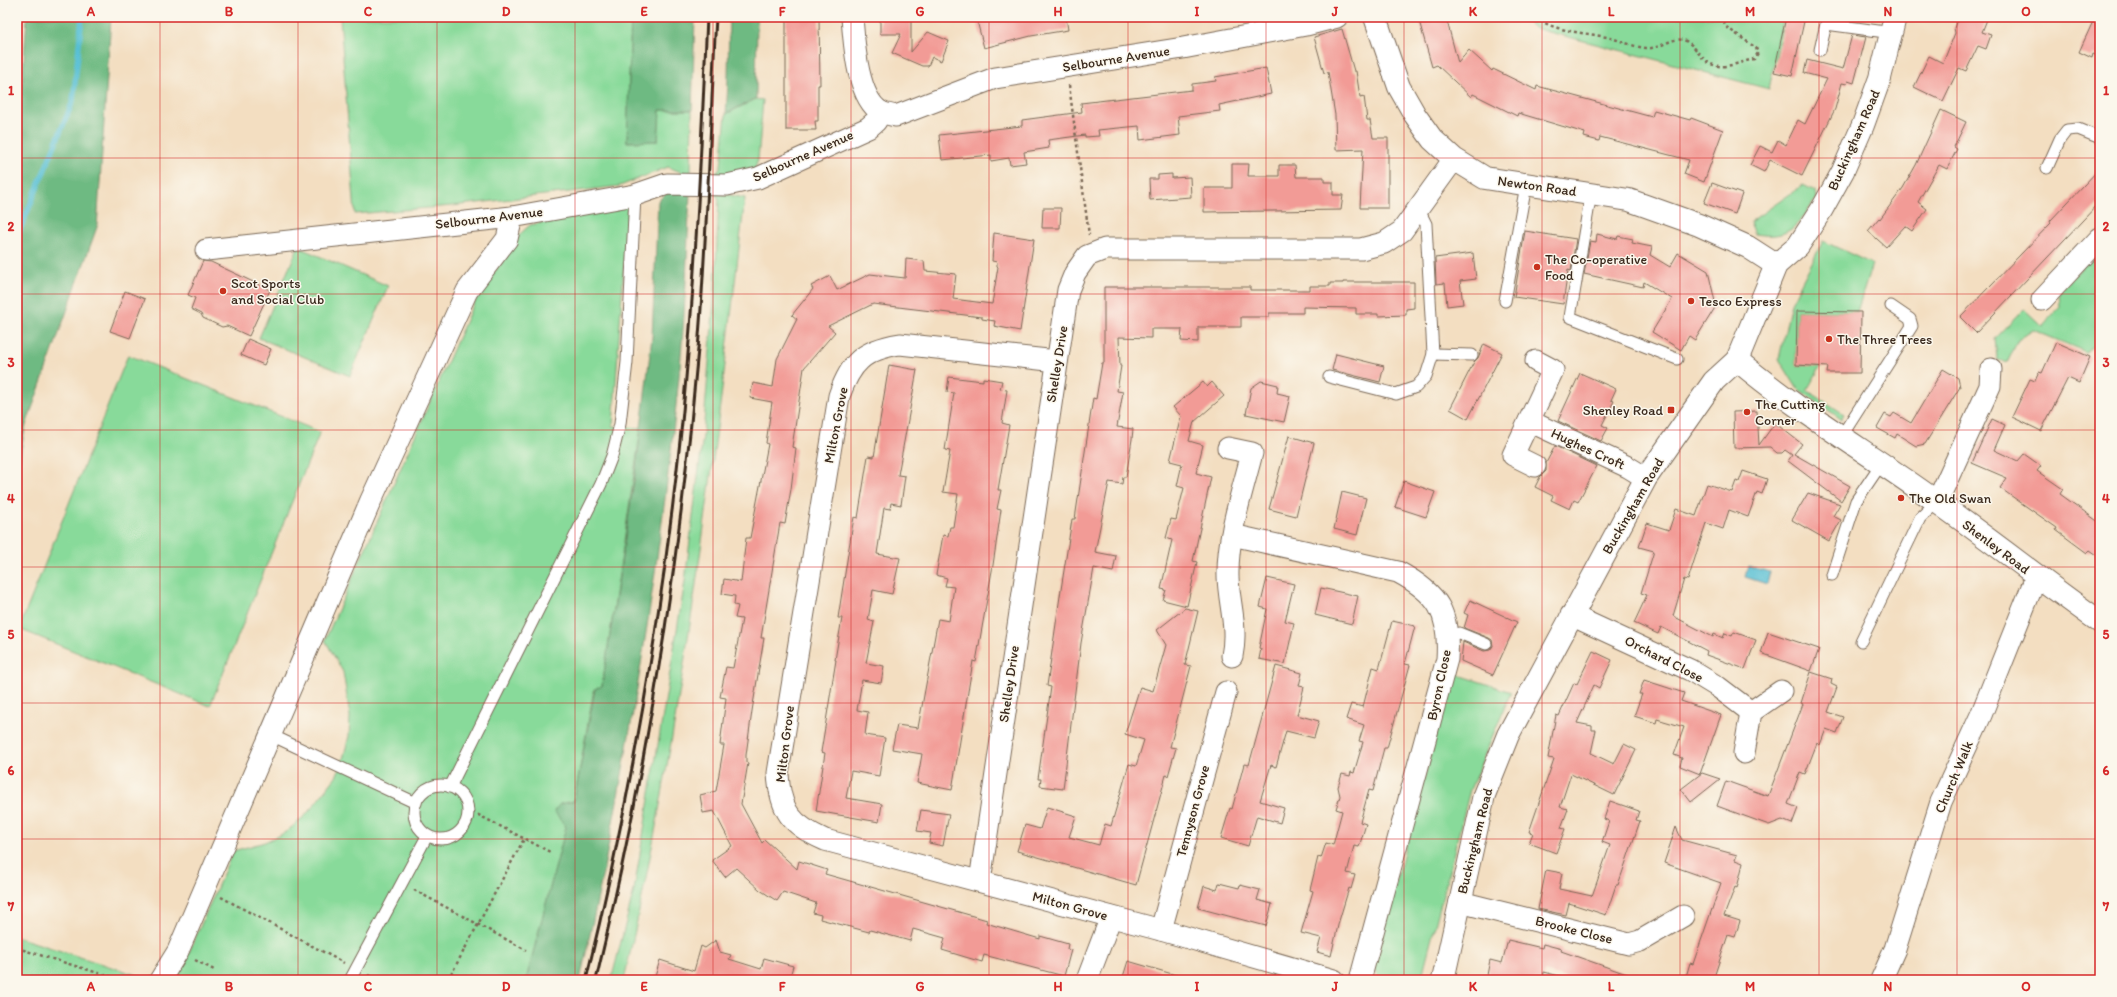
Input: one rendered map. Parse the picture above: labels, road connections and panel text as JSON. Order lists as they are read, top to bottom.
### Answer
{
  "streets": {
    "main road": ["Buckingham Road", "Newton Road", "Shenley Road"],
    "street": [
      "Selbourne Avenue",
      "Shelley Drive",
      "Milton Grove",
      "Hughes Croft",
      "Orchard Close",
      "Byron Close",
      "Church Walk",
      "Tennyson Grove",
      "Brooke Close"
    ]
  },
  "crossings": [
    ["Buckingham Road", "Newton Road"],
    ["Buckingham Road", "Hughes Croft"],
    ["Buckingham Road", "Shenley Road"],
    ["Buckingham Road", "Orchard Close"],
    ["Buckingham Road", "Brooke Close"],
    ["Shelley Drive", "Milton Grove"],
    ["Milton Grove", "Tennyson Grove"],
    ["Shenley Road", "Church Walk"]
  ],
  "places": {
    "other": [
      "The Co-operative Food",
      "Scot Sports and Social Club",
      "Tesco Express",
      "The Three Trees",
      "The Cutting Corner",
      "The Old Swan"
    ],
    "transit": ["Shenley Road"]
  },
  "grid": {
    "columns": [
      "A",
      "B",
      "C",
      "D",
      "E",
      "F",
      "G",
      "H",
      "I",
      "J",
      "K",
      "L",
      "M",
      "N",
      "O"
    ],
    "rows": [
      "1",
      "2",
      "3",
      "4",
      "5",
      "6",
      "7"
    ]
  }
}
